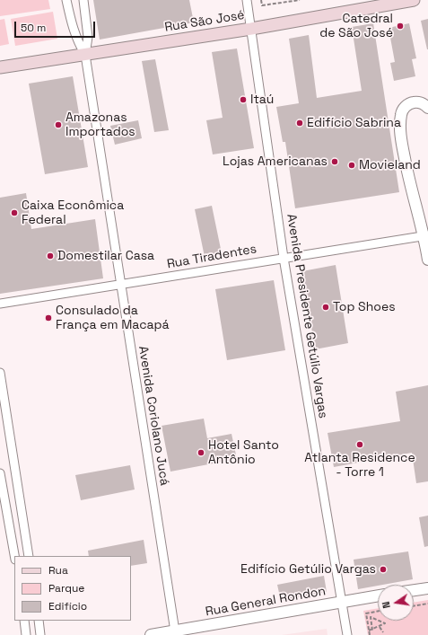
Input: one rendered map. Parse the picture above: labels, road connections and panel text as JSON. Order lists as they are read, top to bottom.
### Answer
{
  "streets": {
    "main road": ["Rua São José"],
    "street": [
      "Rua Tiradentes",
      "Avenida Presidente Getúlio Vargas",
      "Avenida Coriolano Jucá",
      "Rua General Rondon"
    ]
  },
  "crossings": [
    ["Rua São José", "Avenida Presidente Getúlio Vargas"],
    ["Rua São José", "Avenida Coriolano Jucá"],
    ["Rua Tiradentes", "Avenida Presidente Getúlio Vargas"],
    ["Rua Tiradentes", "Avenida Coriolano Jucá"],
    ["Avenida Presidente Getúlio Vargas", "Rua General Rondon"],
    ["Avenida Coriolano Jucá", "Rua General Rondon"]
  ],
  "places": [
    "Catedral de São José",
    "Itaú",
    "Edifício Sabrina",
    "Amazonas Importados",
    "Lojas Americanas",
    "Movieland",
    "Caixa Econômica Federal",
    "Domestilar Casa",
    "Top Shoes",
    "Consulado da França em Macapá",
    "Atlanta Residence - Torre 1",
    "Hotel Santo Antônio",
    "Edifício Getúlio Vargas"
  ],
  "legend": ["Rua", "Parque", "Edifício"],
  "scale_bar": "50 m",
  "north": "left"
}
